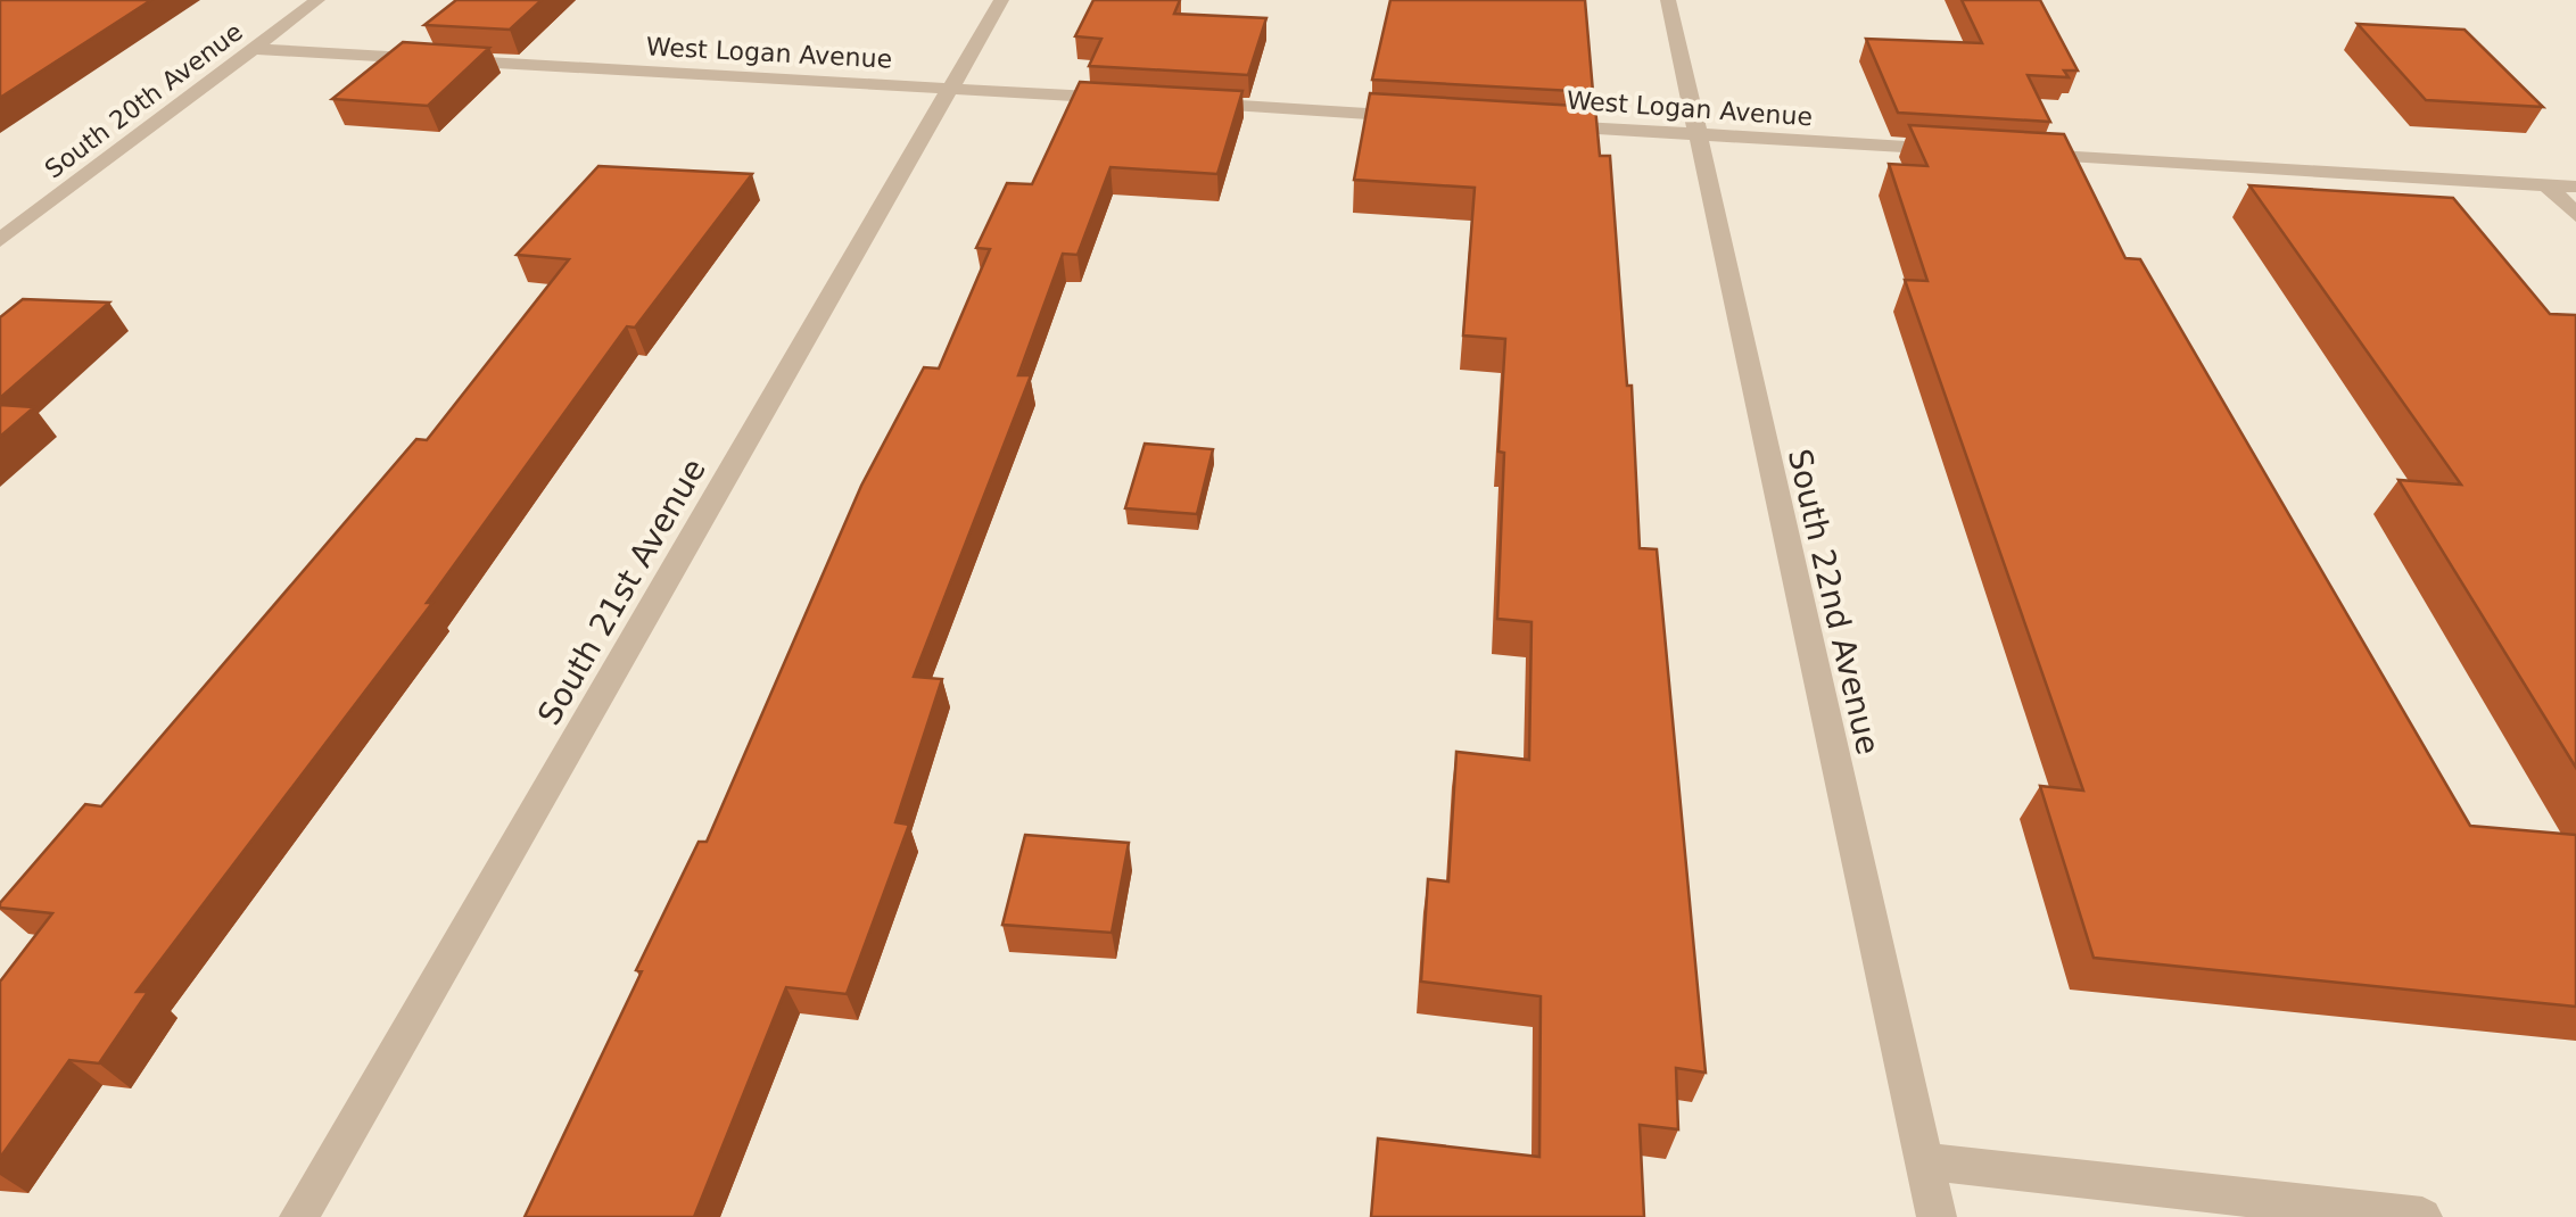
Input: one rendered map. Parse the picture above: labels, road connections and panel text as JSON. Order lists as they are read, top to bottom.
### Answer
{
  "streets": {
    "street": [
      "West Logan Avenue",
      "South 20th Avenue",
      "South 21st Avenue",
      "South 22nd Avenue"
    ]
  },
  "crossings": [
    ["West Logan Avenue", "South 20th Avenue"],
    ["West Logan Avenue", "South 21st Avenue"],
    ["West Logan Avenue", "South 22nd Avenue"]
  ]
}
